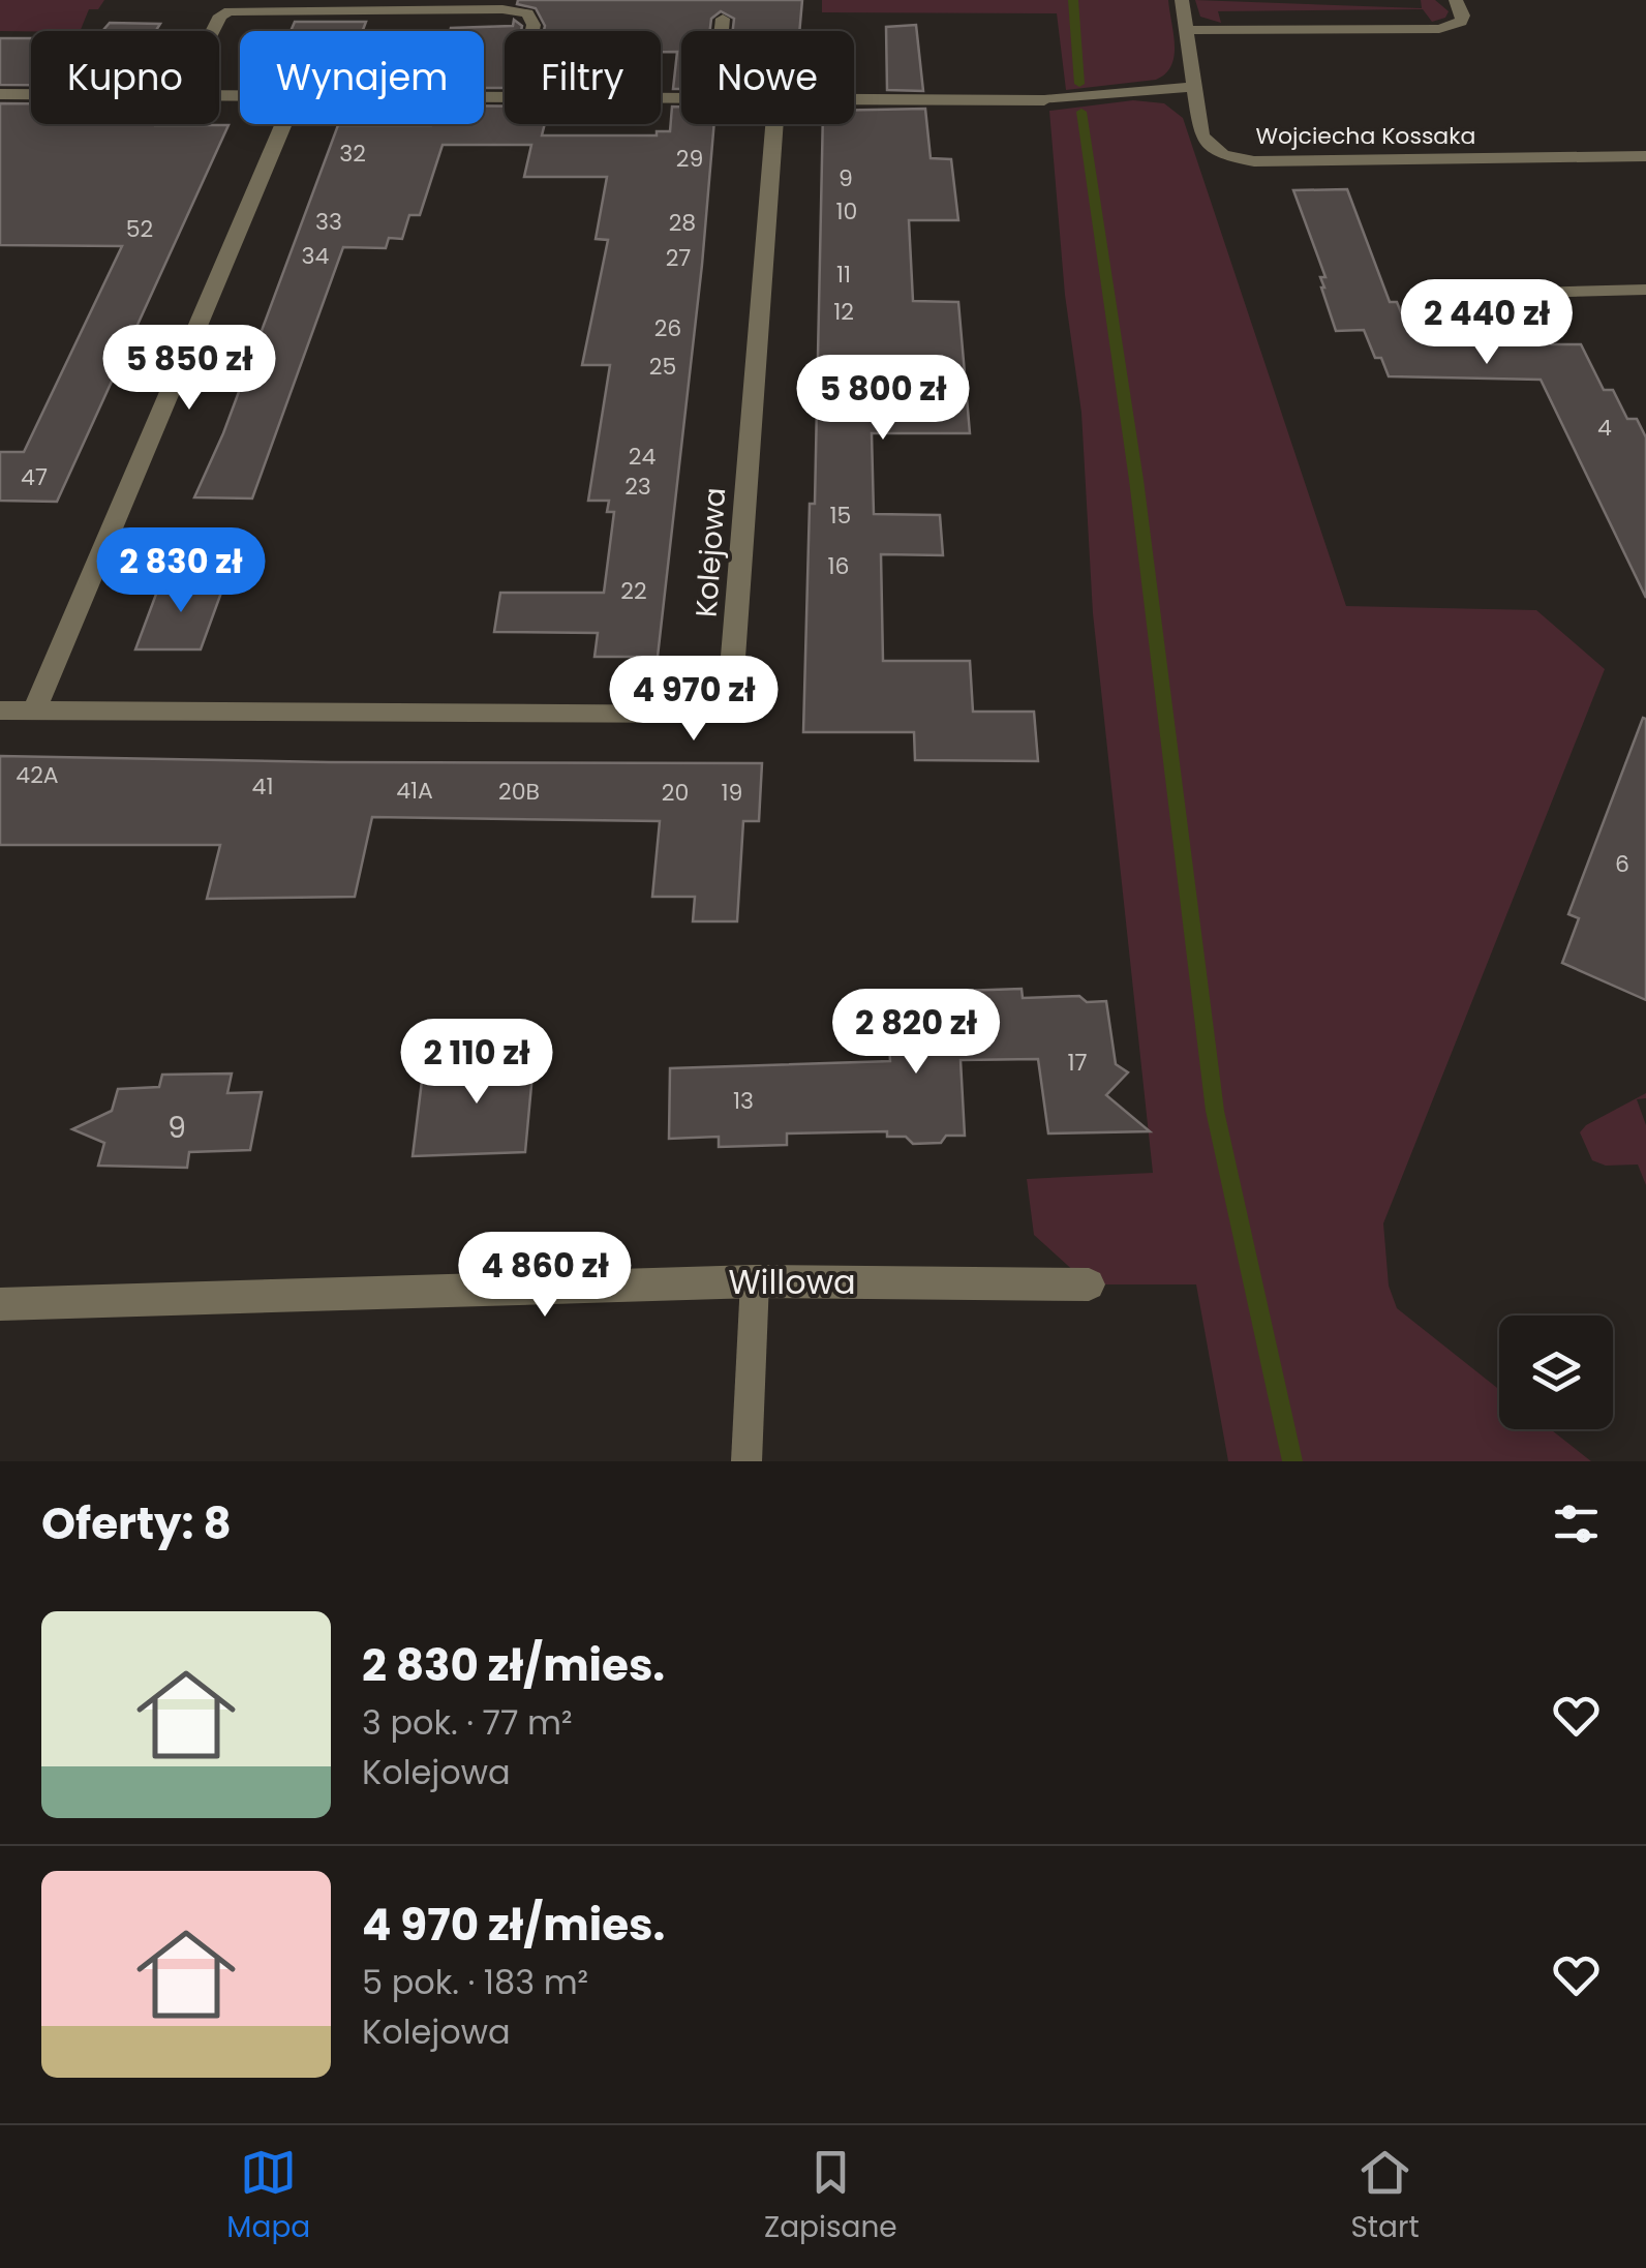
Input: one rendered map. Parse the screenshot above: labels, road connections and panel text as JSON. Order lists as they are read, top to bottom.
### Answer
{
  "streets": {
    "street": ["Kolejowa", "Willowa"],
    "lane": ["Wojciecha Kossaka"]
  },
  "house_numbers": [
    "32",
    "29",
    "9",
    "10",
    "33",
    "28",
    "52",
    "34",
    "27",
    "11",
    "12",
    "26",
    "25",
    "4",
    "24",
    "47",
    "23",
    "15",
    "16",
    "22",
    "42A",
    "41",
    "41A",
    "20B",
    "20",
    "19",
    "6",
    "17",
    "13",
    "9"
  ],
  "page": {
    "chip": [
      "Kupno",
      "Wynajem",
      "Filtry",
      "Nowe"
    ],
    "price": [
      "2 440 zł",
      "5 850 zł",
      "5 800 zł",
      "2 830 zł",
      "4 970 zł",
      "2 820 zł",
      "2 110 zł",
      "4 860 zł"
    ],
    "heading": "Oferty: 8",
    "list": [
      {
        "name": "2 830 zł/mies.",
        "note": "3 pok. · 77 m² · Kolejowa"
      },
      {
        "name": "4 970 zł/mies.",
        "note": "5 pok. · 183 m² · Kolejowa"
      }
    ],
    "tabs": ["Mapa", "Zapisane", "Start"]
  }
}
